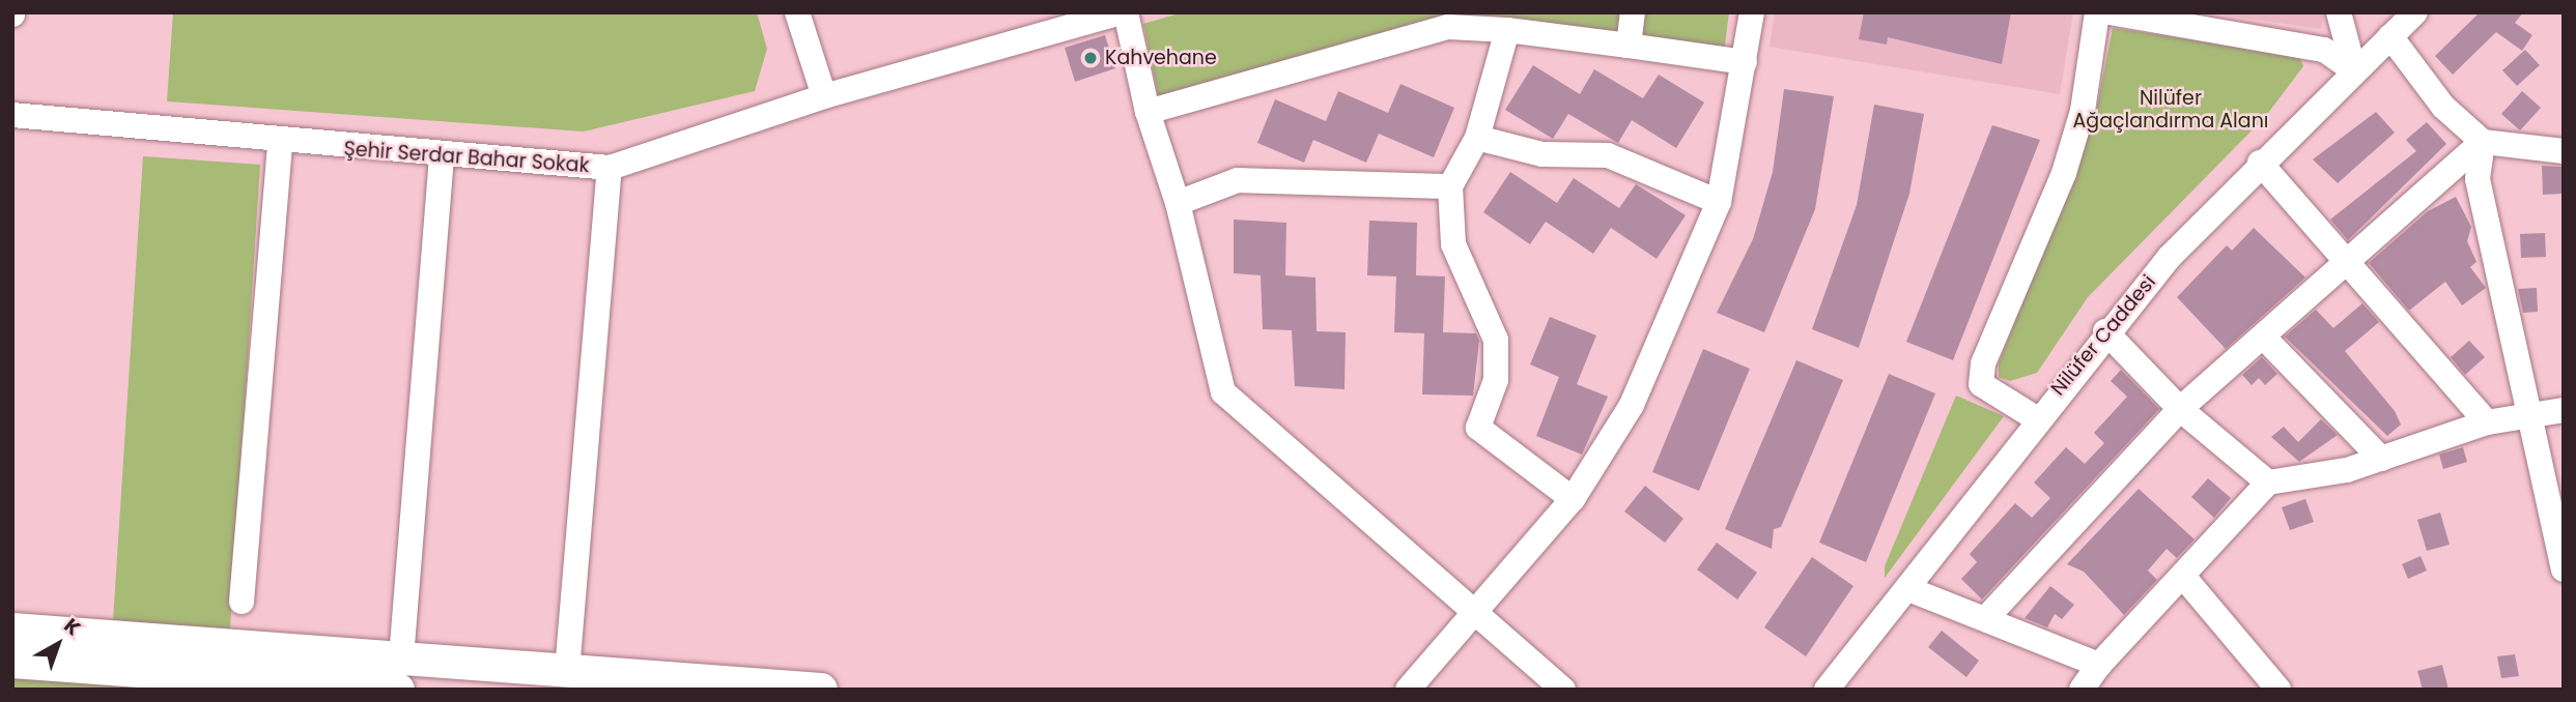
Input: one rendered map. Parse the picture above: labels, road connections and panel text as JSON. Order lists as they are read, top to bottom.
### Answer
{
  "streets": {
    "street": ["Şehir Serdar Bahar Sokak", "Nilüfer Caddesi"]
  },
  "parks": ["Nilüfer Ağaçlandırma Alanı"],
  "places": ["Kahvehane"],
  "north": "top right"
}
